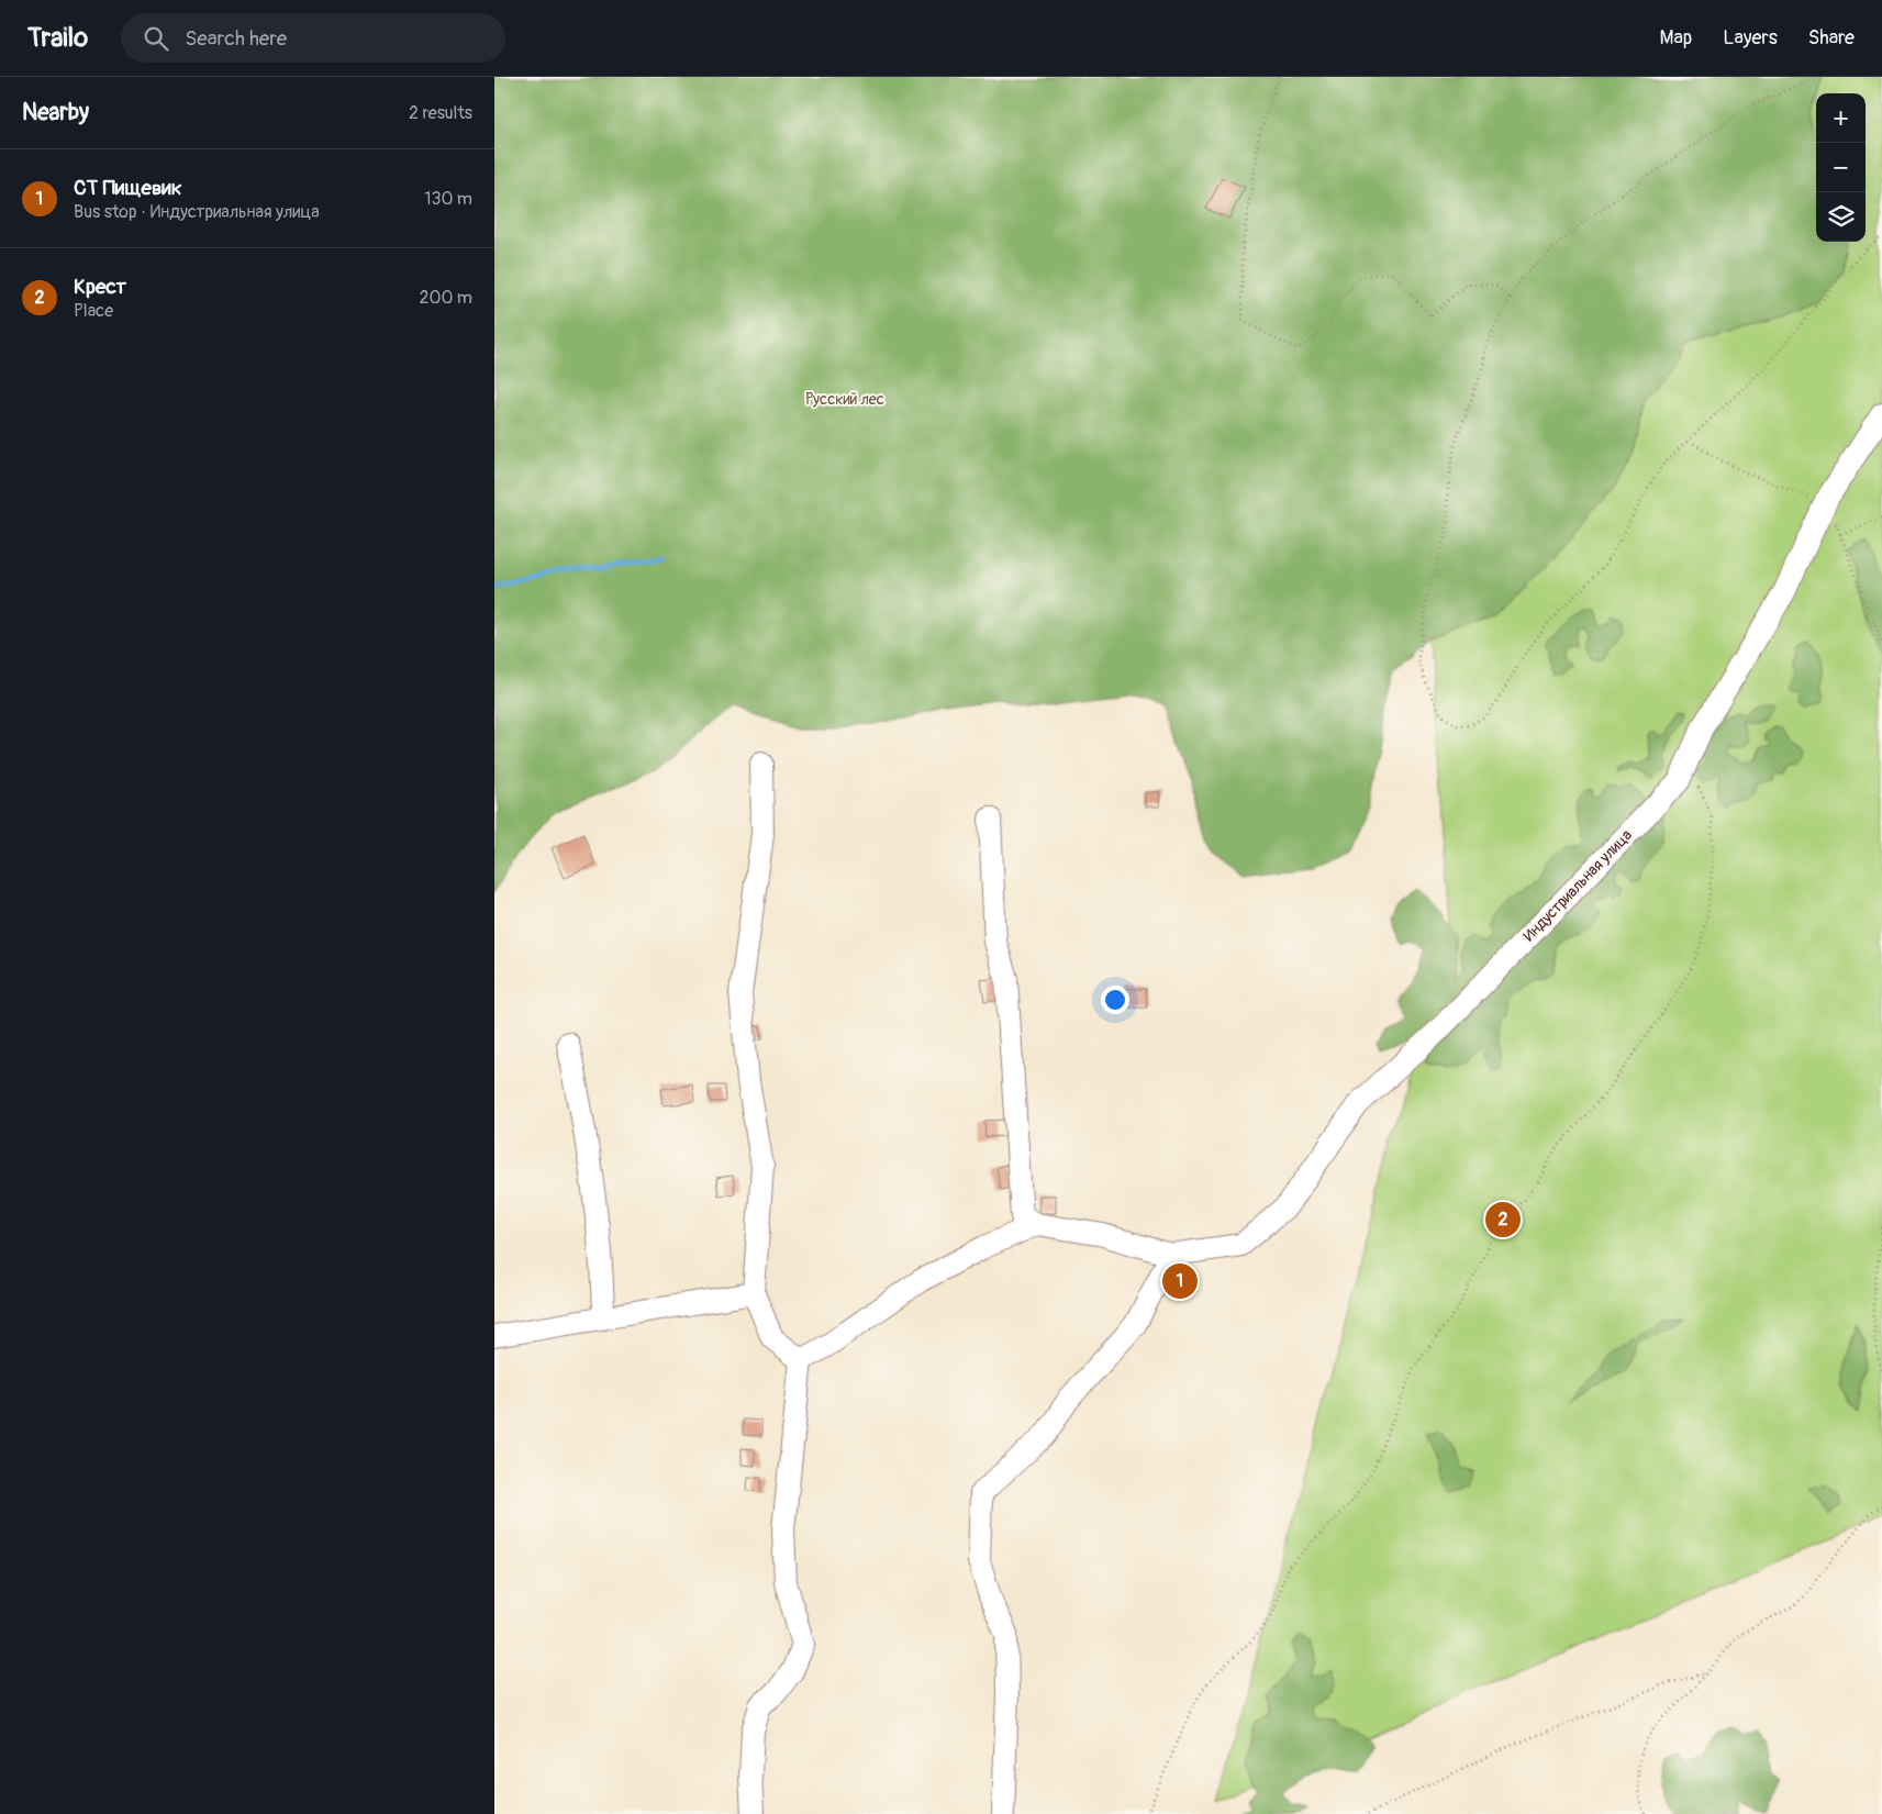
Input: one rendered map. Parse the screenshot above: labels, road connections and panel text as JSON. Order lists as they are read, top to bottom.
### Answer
{
  "streets": {
    "street": ["Индустриальная улица"]
  },
  "parks": ["Русский лес"],
  "page": {
    "header": "Trailo",
    "search": "Search here",
    "nav": ["Map", "Layers", "Share"],
    "heading": ["Nearby", "2 results"],
    "map_buttons": ["+", "−"],
    "list": [
      {
        "mark": "1",
        "name": "СТ Пищевик",
        "note": "Bus stop · Индустриальная улица",
        "value": "130 m"
      },
      {
        "mark": "2",
        "name": "Крест",
        "note": "Place",
        "value": "200 m"
      }
    ],
    "pins": ["2", "1"]
  }
}
